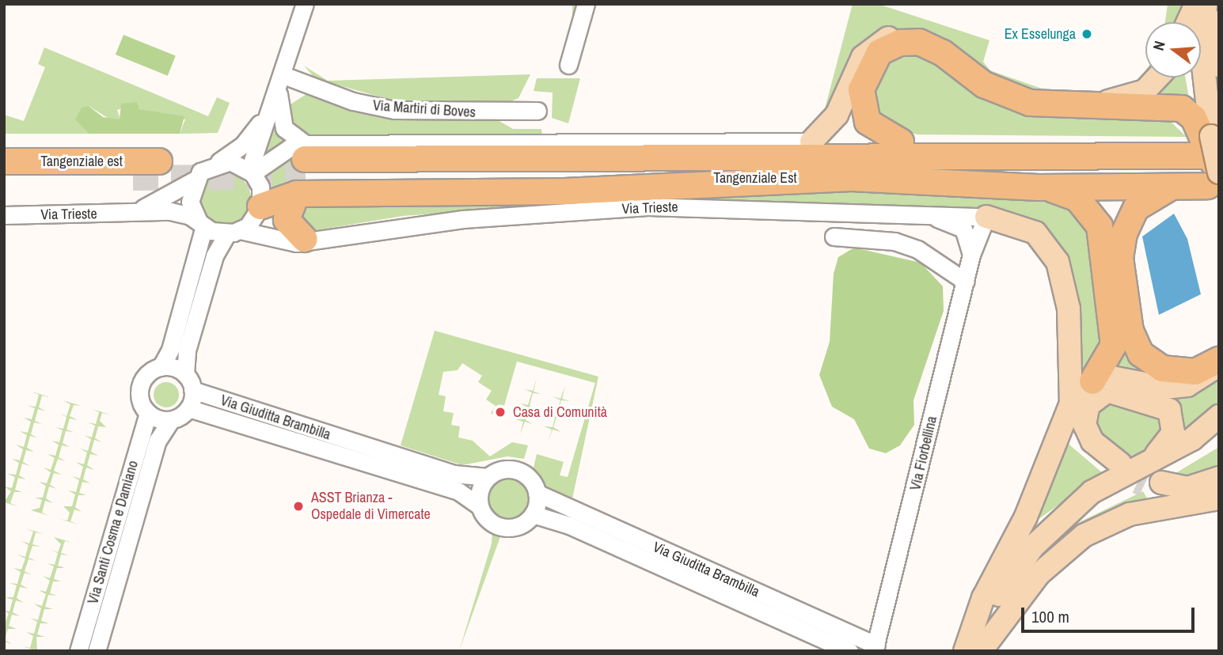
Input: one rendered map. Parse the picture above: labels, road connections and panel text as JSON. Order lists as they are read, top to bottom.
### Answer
{
  "streets": {
    "highway": ["Tangenziale est", "Tangenziale Est"],
    "street": [
      "Via Martiri di Boves",
      "Via Trieste",
      "Via Giuditta Brambilla",
      "Via Fiorbellina",
      "Via Santi Cosma e Damiano"
    ]
  },
  "crossings": [
    ["Via Trieste", "Via Fiorbellina"],
    ["Via Giuditta Brambilla", "Via Fiorbellina"],
    ["Via Giuditta Brambilla", "Via Santi Cosma e Damiano"]
  ],
  "places": ["Ex Esselunga", "Casa di Comunità", "ASST Brianza - Ospedale di Vimercate"],
  "scale_bar": "100 m",
  "north": "left"
}
